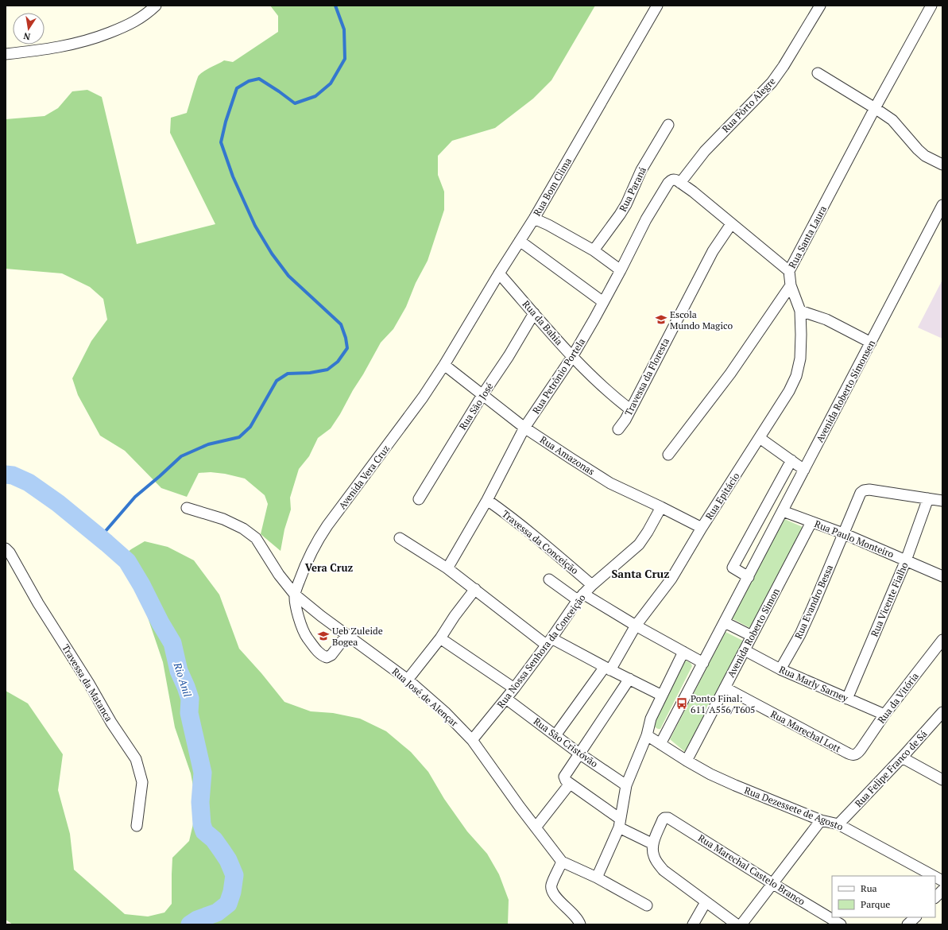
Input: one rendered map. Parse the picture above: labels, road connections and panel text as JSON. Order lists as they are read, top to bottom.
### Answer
{
  "streets": {
    "street": [
      "Rua Pôrto Alegre",
      "Rua Bom Clima",
      "Rua Paraná",
      "Rua Santa Laura",
      "Rua da Bahia",
      "Rua Petrônio Portela",
      "Travessa da Floresta",
      "Avenida Roberto Símonsen",
      "Rua São José",
      "Rua Amazonas",
      "Avenida Vera Cruz",
      "Rua Epitácio",
      "Rua Paulo Monteiro",
      "Travessa da Conceição",
      "Rua Vicente Fialho",
      "Rua Evandro Bessa",
      "Avenida Roberto Simon",
      "Rua Nossa Senhora da Conceição",
      "Travessa da Matanca",
      "Rua Marly Sarney",
      "Rua José de Alençar",
      "Rua da Vitória",
      "Rua Marechal Lott",
      "Rua São Cristóvão",
      "Rua Felipe Franco de Sá",
      "Rua Dezessete de Agosto",
      "Rua Marechal Castelo Branco"
    ]
  },
  "crossings": [
    ["Rua Pôrto Alegre", "Rua Petrônio Portela"],
    ["Rua Bom Clima", "Rua da Bahia"],
    ["Rua Bom Clima", "Rua Amazonas"],
    ["Rua Bom Clima", "Avenida Vera Cruz"],
    ["Rua Santa Laura", "Rua Epitácio"],
    ["Rua da Bahia", "Rua Petrônio Portela"],
    ["Rua da Bahia", "Travessa da Floresta"],
    ["Rua da Bahia", "Rua São José"],
    ["Rua Petrônio Portela", "Rua Amazonas"],
    ["Rua Petrônio Portela", "Travessa da Conceição"],
    ["Avenida Roberto Símonsen", "Rua Paulo Monteiro"],
    ["Avenida Roberto Símonsen", "Rua Dezessete de Agosto"],
    ["Rua São José", "Rua Amazonas"],
    ["Rua Amazonas", "Avenida Vera Cruz"],
    ["Rua Amazonas", "Rua Epitácio"],
    ["Rua Amazonas", "Rua Nossa Senhora da Conceição"],
    ["Avenida Vera Cruz", "Rua José de Alençar"],
    ["Rua Epitácio", "Rua São Cristóvão"],
    ["Rua Paulo Monteiro", "Rua Vicente Fialho"],
    ["Rua Paulo Monteiro", "Rua Evandro Bessa"],
    ["Rua Paulo Monteiro", "Avenida Roberto Simon"],
    ["Travessa da Conceição", "Rua Nossa Senhora da Conceição"],
    ["Rua Vicente Fialho", "Rua Evandro Bessa"],
    ["Rua Vicente Fialho", "Rua Marly Sarney"],
    ["Rua Evandro Bessa", "Rua Marly Sarney"],
    ["Avenida Roberto Simon", "Rua Marly Sarney"],
    ["Avenida Roberto Simon", "Rua Marechal Lott"],
    ["Avenida Roberto Simon", "Rua Dezessete de Agosto"],
    ["Rua Nossa Senhora da Conceição", "Rua José de Alençar"],
    ["Rua Nossa Senhora da Conceição", "Rua São Cristóvão"],
    ["Rua Marly Sarney", "Rua da Vitória"],
    ["Rua da Vitória", "Rua Marechal Lott"],
    ["Rua Felipe Franco de Sá", "Rua Dezessete de Agosto"]
  ],
  "districts": ["Vera Cruz", "Santa Cruz"],
  "water": ["Rio Anil"],
  "places": {
    "school or university": ["Escola Mundo Magico", "Ueb Zuleide Bogea"],
    "bus stop": ["Ponto Final: 611/A556/T605"]
  },
  "legend": ["Rua", "Parque"],
  "north": "bottom"
}
